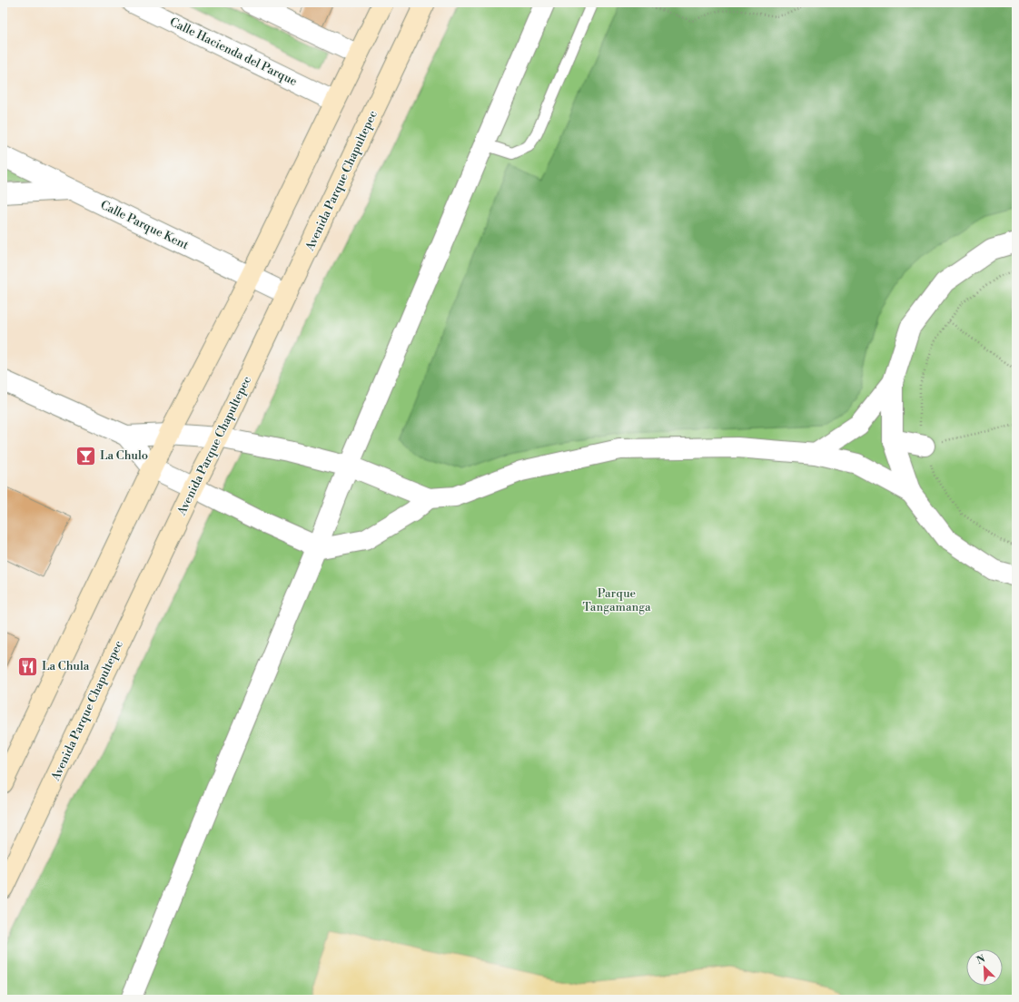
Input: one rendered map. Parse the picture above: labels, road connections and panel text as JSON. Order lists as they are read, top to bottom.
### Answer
{
  "streets": {
    "main road": ["Avenida Parque Chapultepec"],
    "street": ["Calle Hacienda del Parque", "Calle Parque Kent"]
  },
  "crossings": [
    ["Avenida Parque Chapultepec", "Calle Parque Kent"]
  ],
  "parks": ["Parque Tangamanga"],
  "places": {
    "bar": ["La Chulo"],
    "restaurant": ["La Chula"]
  },
  "north": "top left"
}
